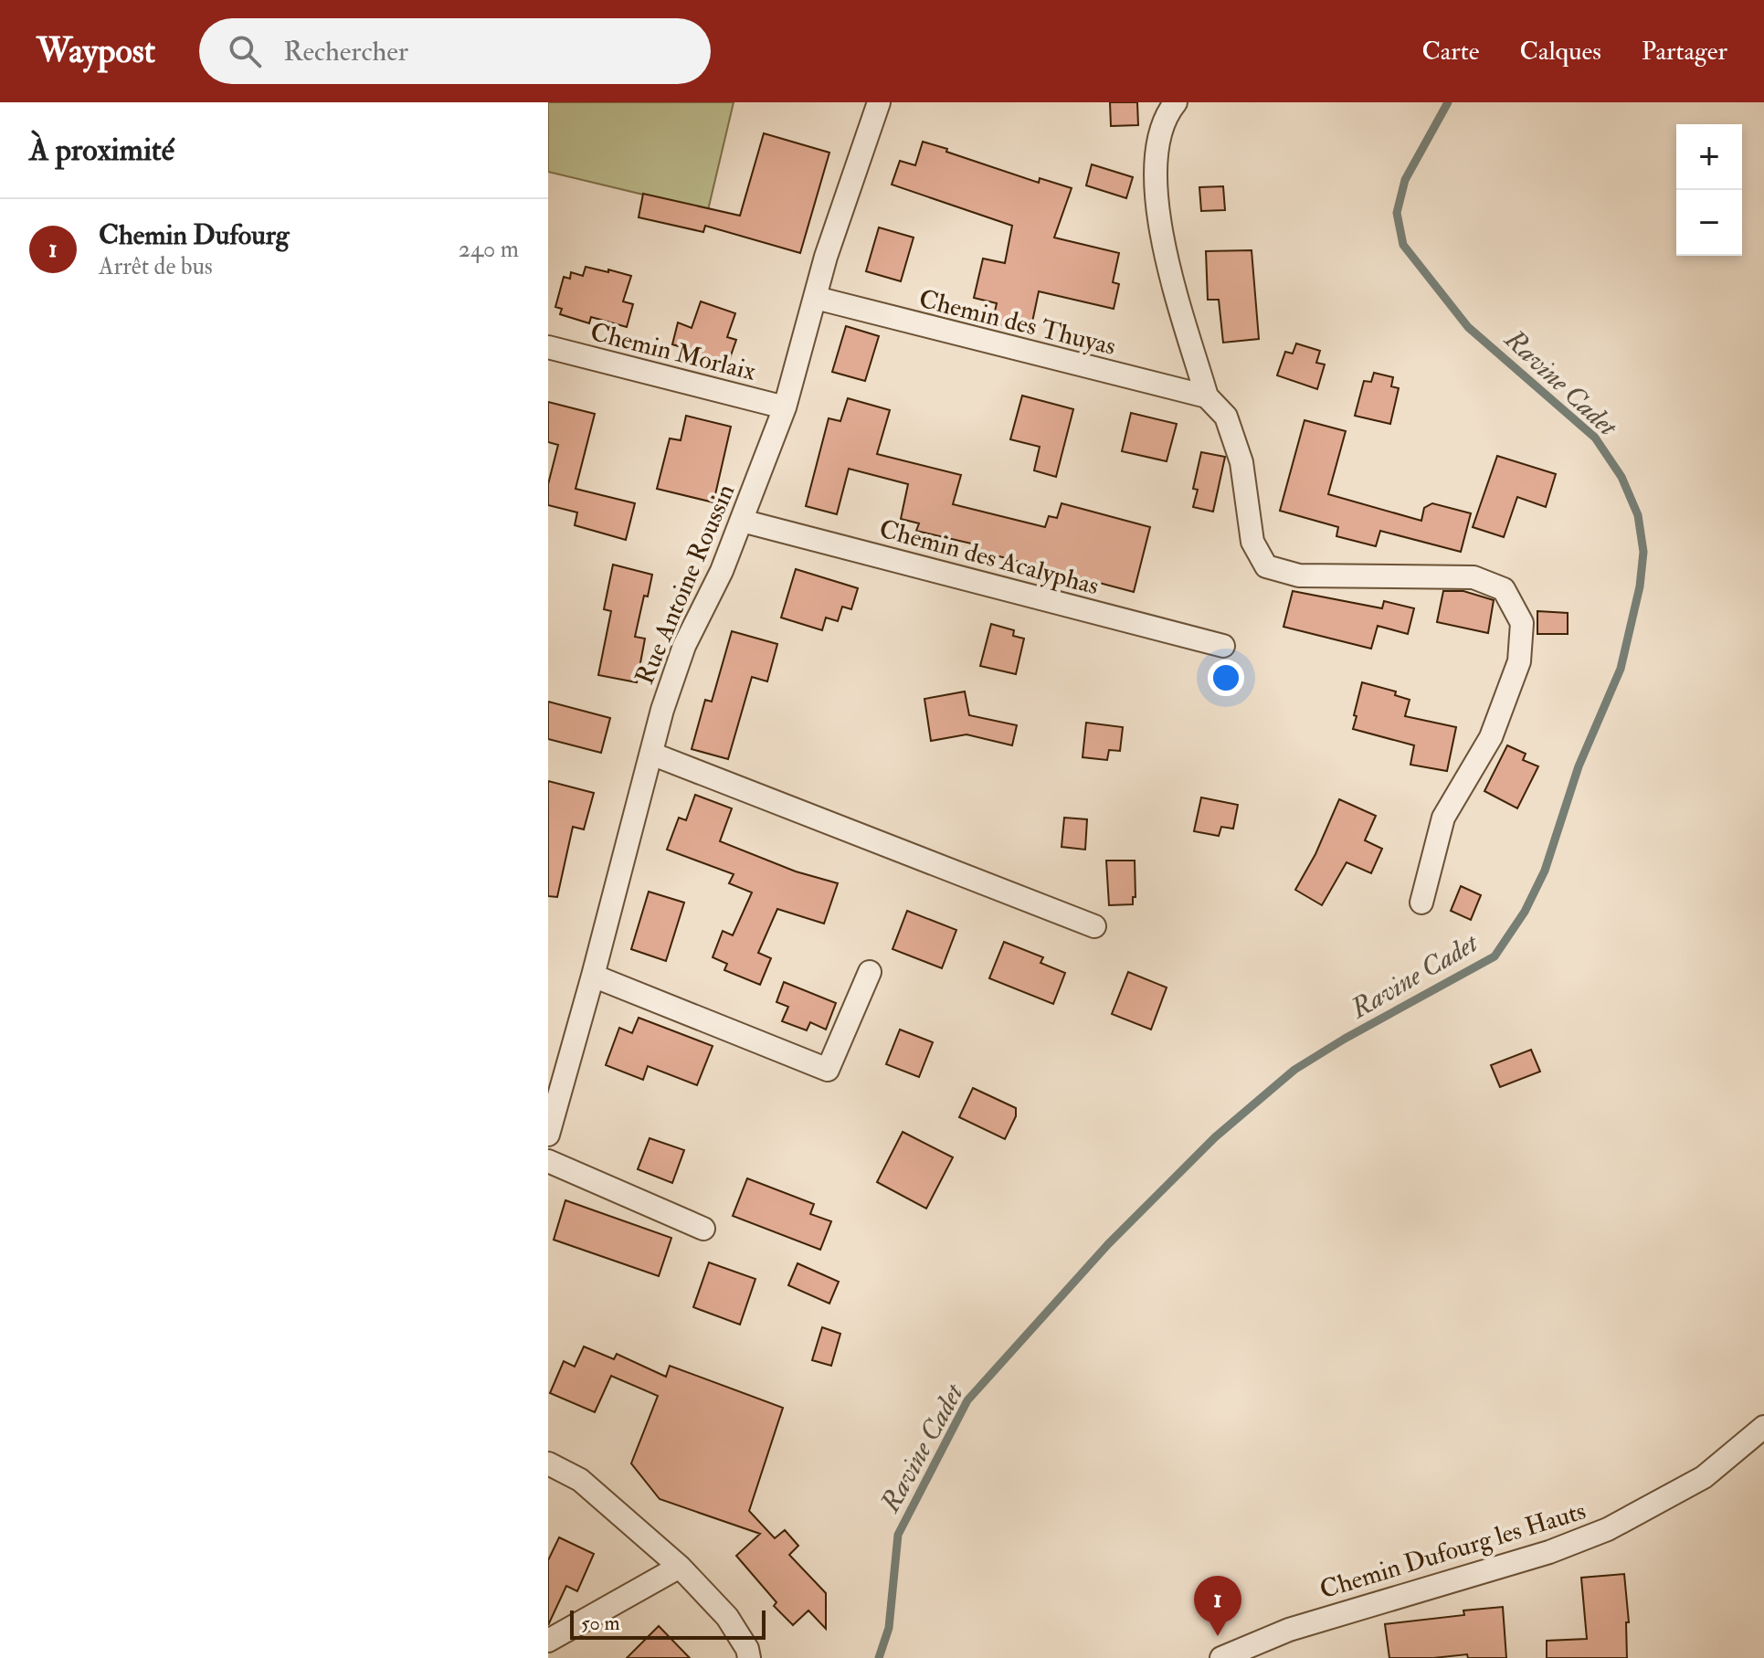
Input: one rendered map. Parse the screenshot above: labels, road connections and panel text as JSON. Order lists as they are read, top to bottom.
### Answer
{
  "streets": {
    "street": [
      "Chemin des Thuyas",
      "Chemin Morlaix",
      "Chemin des Acalyphas",
      "Rue Antoine Roussin",
      "Chemin Dufourg les Hauts"
    ]
  },
  "crossings": [
    ["Chemin des Thuyas", "Rue Antoine Roussin"],
    ["Chemin Morlaix", "Rue Antoine Roussin"],
    ["Chemin des Acalyphas", "Rue Antoine Roussin"]
  ],
  "water": ["Ravine Cadet"],
  "scale_bar": "50 m",
  "page": {
    "header": "Waypost",
    "search": "Rechercher",
    "nav": ["Carte", "Calques", "Partager"],
    "heading": "À proximité",
    "map_buttons": ["+", "−"],
    "list": [
      {
        "mark": "1",
        "name": "Chemin Dufourg",
        "note": "Arrêt de bus",
        "value": "240 m"
      }
    ],
    "pins": "1",
    "scale": "50 m"
  }
}
